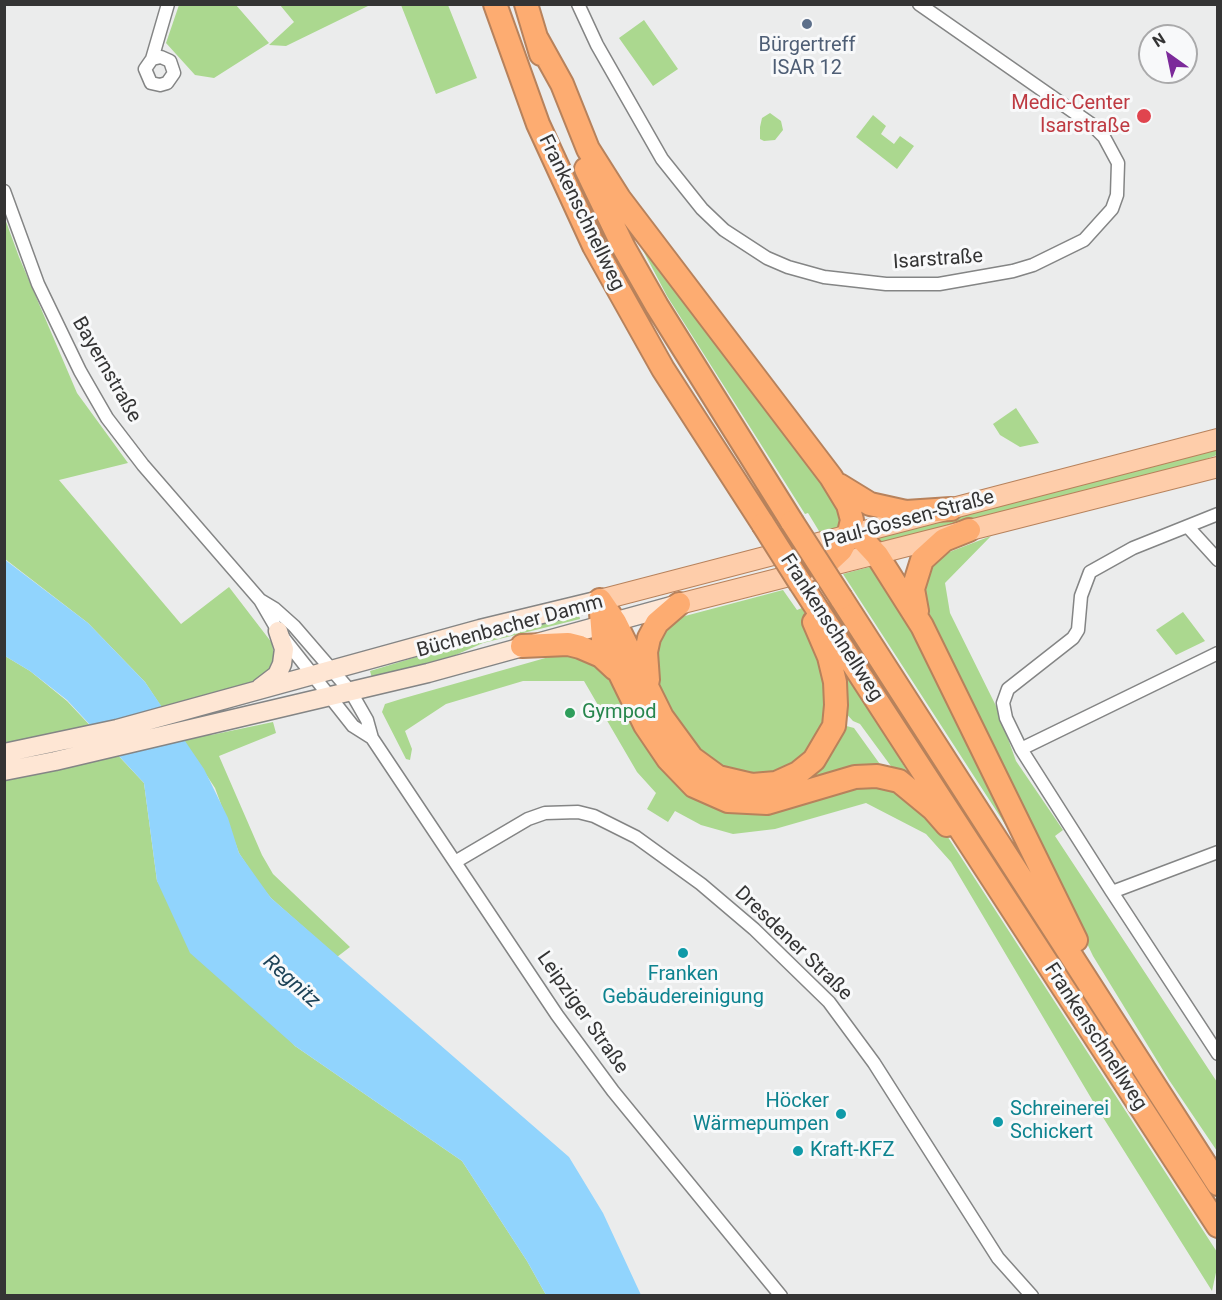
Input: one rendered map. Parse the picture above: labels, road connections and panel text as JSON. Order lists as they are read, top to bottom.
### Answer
{
  "streets": {
    "highway": ["Frankenschnellweg"],
    "main road": ["Paul-Gossen-Straße", "Büchenbacher Damm"],
    "street": [
      "Isarstraße",
      "Bayernstraße",
      "Dresdener Straße",
      "Leipziger Straße"
    ]
  },
  "crossings": [
    ["Bayernstraße", "Büchenbacher Damm"],
    ["Paul-Gossen-Straße", "Büchenbacher Damm"],
    ["Büchenbacher Damm", "Leipziger Straße"],
    ["Dresdener Straße", "Leipziger Straße"]
  ],
  "water": ["Regnitz"],
  "places": [
    "Bürgertreff ISAR 12",
    "Medic-Center Isarstraße",
    "Gympod",
    "Franken Gebäudereinigung",
    "Höcker Wärmepumpen",
    "Schreinerei Schickert",
    "Kraft-KFZ"
  ],
  "north": "top left"
}
